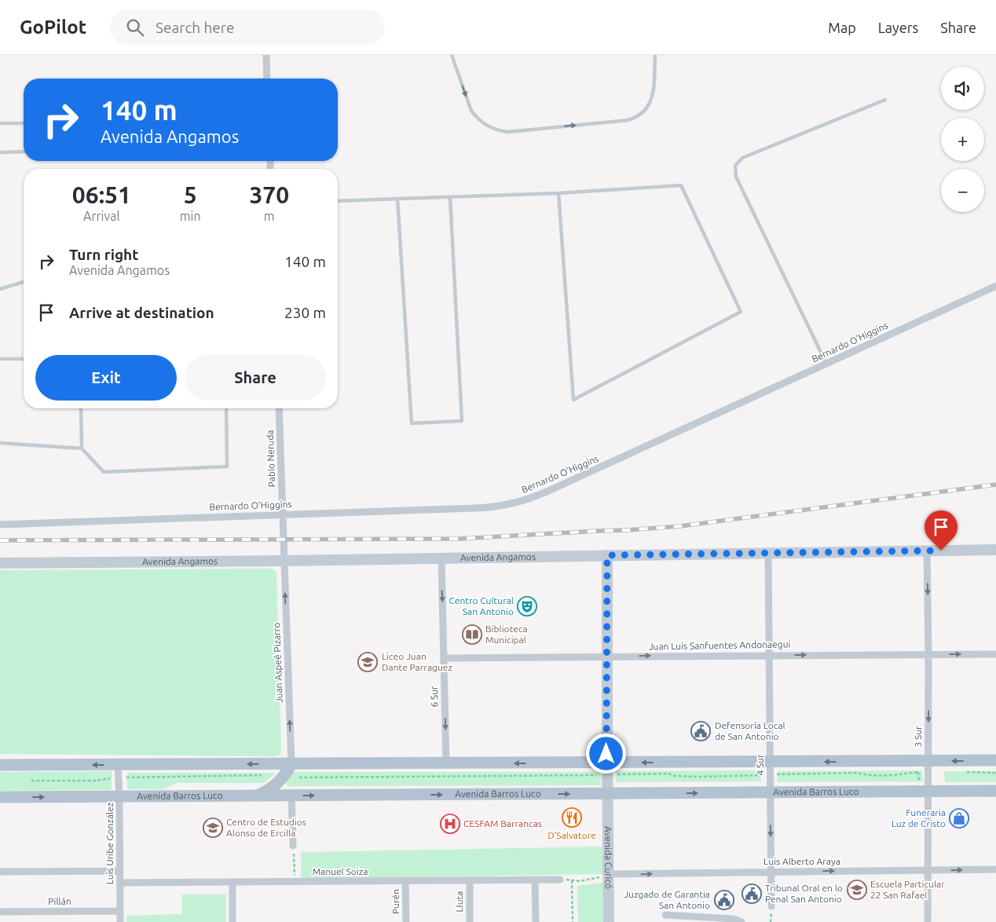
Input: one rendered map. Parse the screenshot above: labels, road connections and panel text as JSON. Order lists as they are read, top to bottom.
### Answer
{
  "streets": {
    "main road": ["Avenida Barros Luco"],
    "street": [
      "Bernardo O'Higgins",
      "Pablo Neruda",
      "Avenida Angamos",
      "Juan Luis Sanfuentes Andonaegui",
      "Juan Aspeé Pizarro",
      "6 Sur",
      "3 Sur",
      "4 Sur",
      "Luis Uribe González",
      "Avenida Curicó",
      "Luis Alberto Araya",
      "Manuel Soiza",
      "Pillán",
      "Purén",
      "Lluta"
    ]
  },
  "crossings": [
    ["Bernardo O'Higgins", "Pablo Neruda"],
    ["Pablo Neruda", "Avenida Angamos"],
    ["Pablo Neruda", "Juan Aspeé Pizarro"],
    ["Avenida Angamos", "Juan Aspeé Pizarro"],
    ["Avenida Angamos", "6 Sur"],
    ["Avenida Angamos", "3 Sur"],
    ["Avenida Angamos", "4 Sur"],
    ["Avenida Angamos", "Avenida Curicó"],
    ["Juan Luis Sanfuentes Andonaegui", "6 Sur"],
    ["Juan Luis Sanfuentes Andonaegui", "3 Sur"],
    ["Juan Luis Sanfuentes Andonaegui", "4 Sur"],
    ["Juan Luis Sanfuentes Andonaegui", "Avenida Curicó"],
    ["3 Sur", "Avenida Barros Luco"],
    ["3 Sur", "Luis Alberto Araya"],
    ["4 Sur", "Avenida Barros Luco"],
    ["4 Sur", "Luis Alberto Araya"],
    ["Avenida Barros Luco", "Luis Uribe González"],
    ["Avenida Barros Luco", "Avenida Curicó"],
    ["Luis Uribe González", "Manuel Soiza"],
    ["Luis Uribe González", "Pillán"],
    ["Avenida Curicó", "Luis Alberto Araya"],
    ["Manuel Soiza", "Purén"],
    ["Manuel Soiza", "Lluta"]
  ],
  "one_way": [
    "Juan Luis Sanfuentes Andonaegui",
    "Juan Aspeé Pizarro",
    "6 Sur",
    "3 Sur",
    "Luis Alberto Araya"
  ],
  "places": {
    "theatre": ["Centro Cultural San Antonio"],
    "library": ["Biblioteca Municipal"],
    "school or university": ["Liceo Juan Dante Parraguez", "Centro de Estudios Alonso de Ercilla", "Escuela Particular 22 San Rafael"],
    "public building": ["Defensoría Local de San Antonio", "Tribunal Oral en lo Penal San Antonio", "Juzgado de Garantia San Antonio"],
    "restaurant": ["D'Salvatore"],
    "shop": ["Funeraria Luz de Cristo"],
    "hospital": ["CESFAM Barrancas"]
  },
  "page": {
    "header": "GoPilot",
    "search": "Search here",
    "nav": ["Map", "Layers", "Share"],
    "map_buttons": ["+", "−"],
    "turn": ["140 m", "Avenida Angamos"],
    "eta": [
      "06:51",
      "Arrival",
      "5",
      "min",
      "370",
      "m"
    ],
    "list": [
      {
        "name": "Turn right",
        "note": "Avenida Angamos",
        "value": "140 m"
      },
      {
        "name": "Arrive at destination",
        "value": "230 m"
      }
    ],
    "buttons": ["Exit", "Share"]
  }
}
